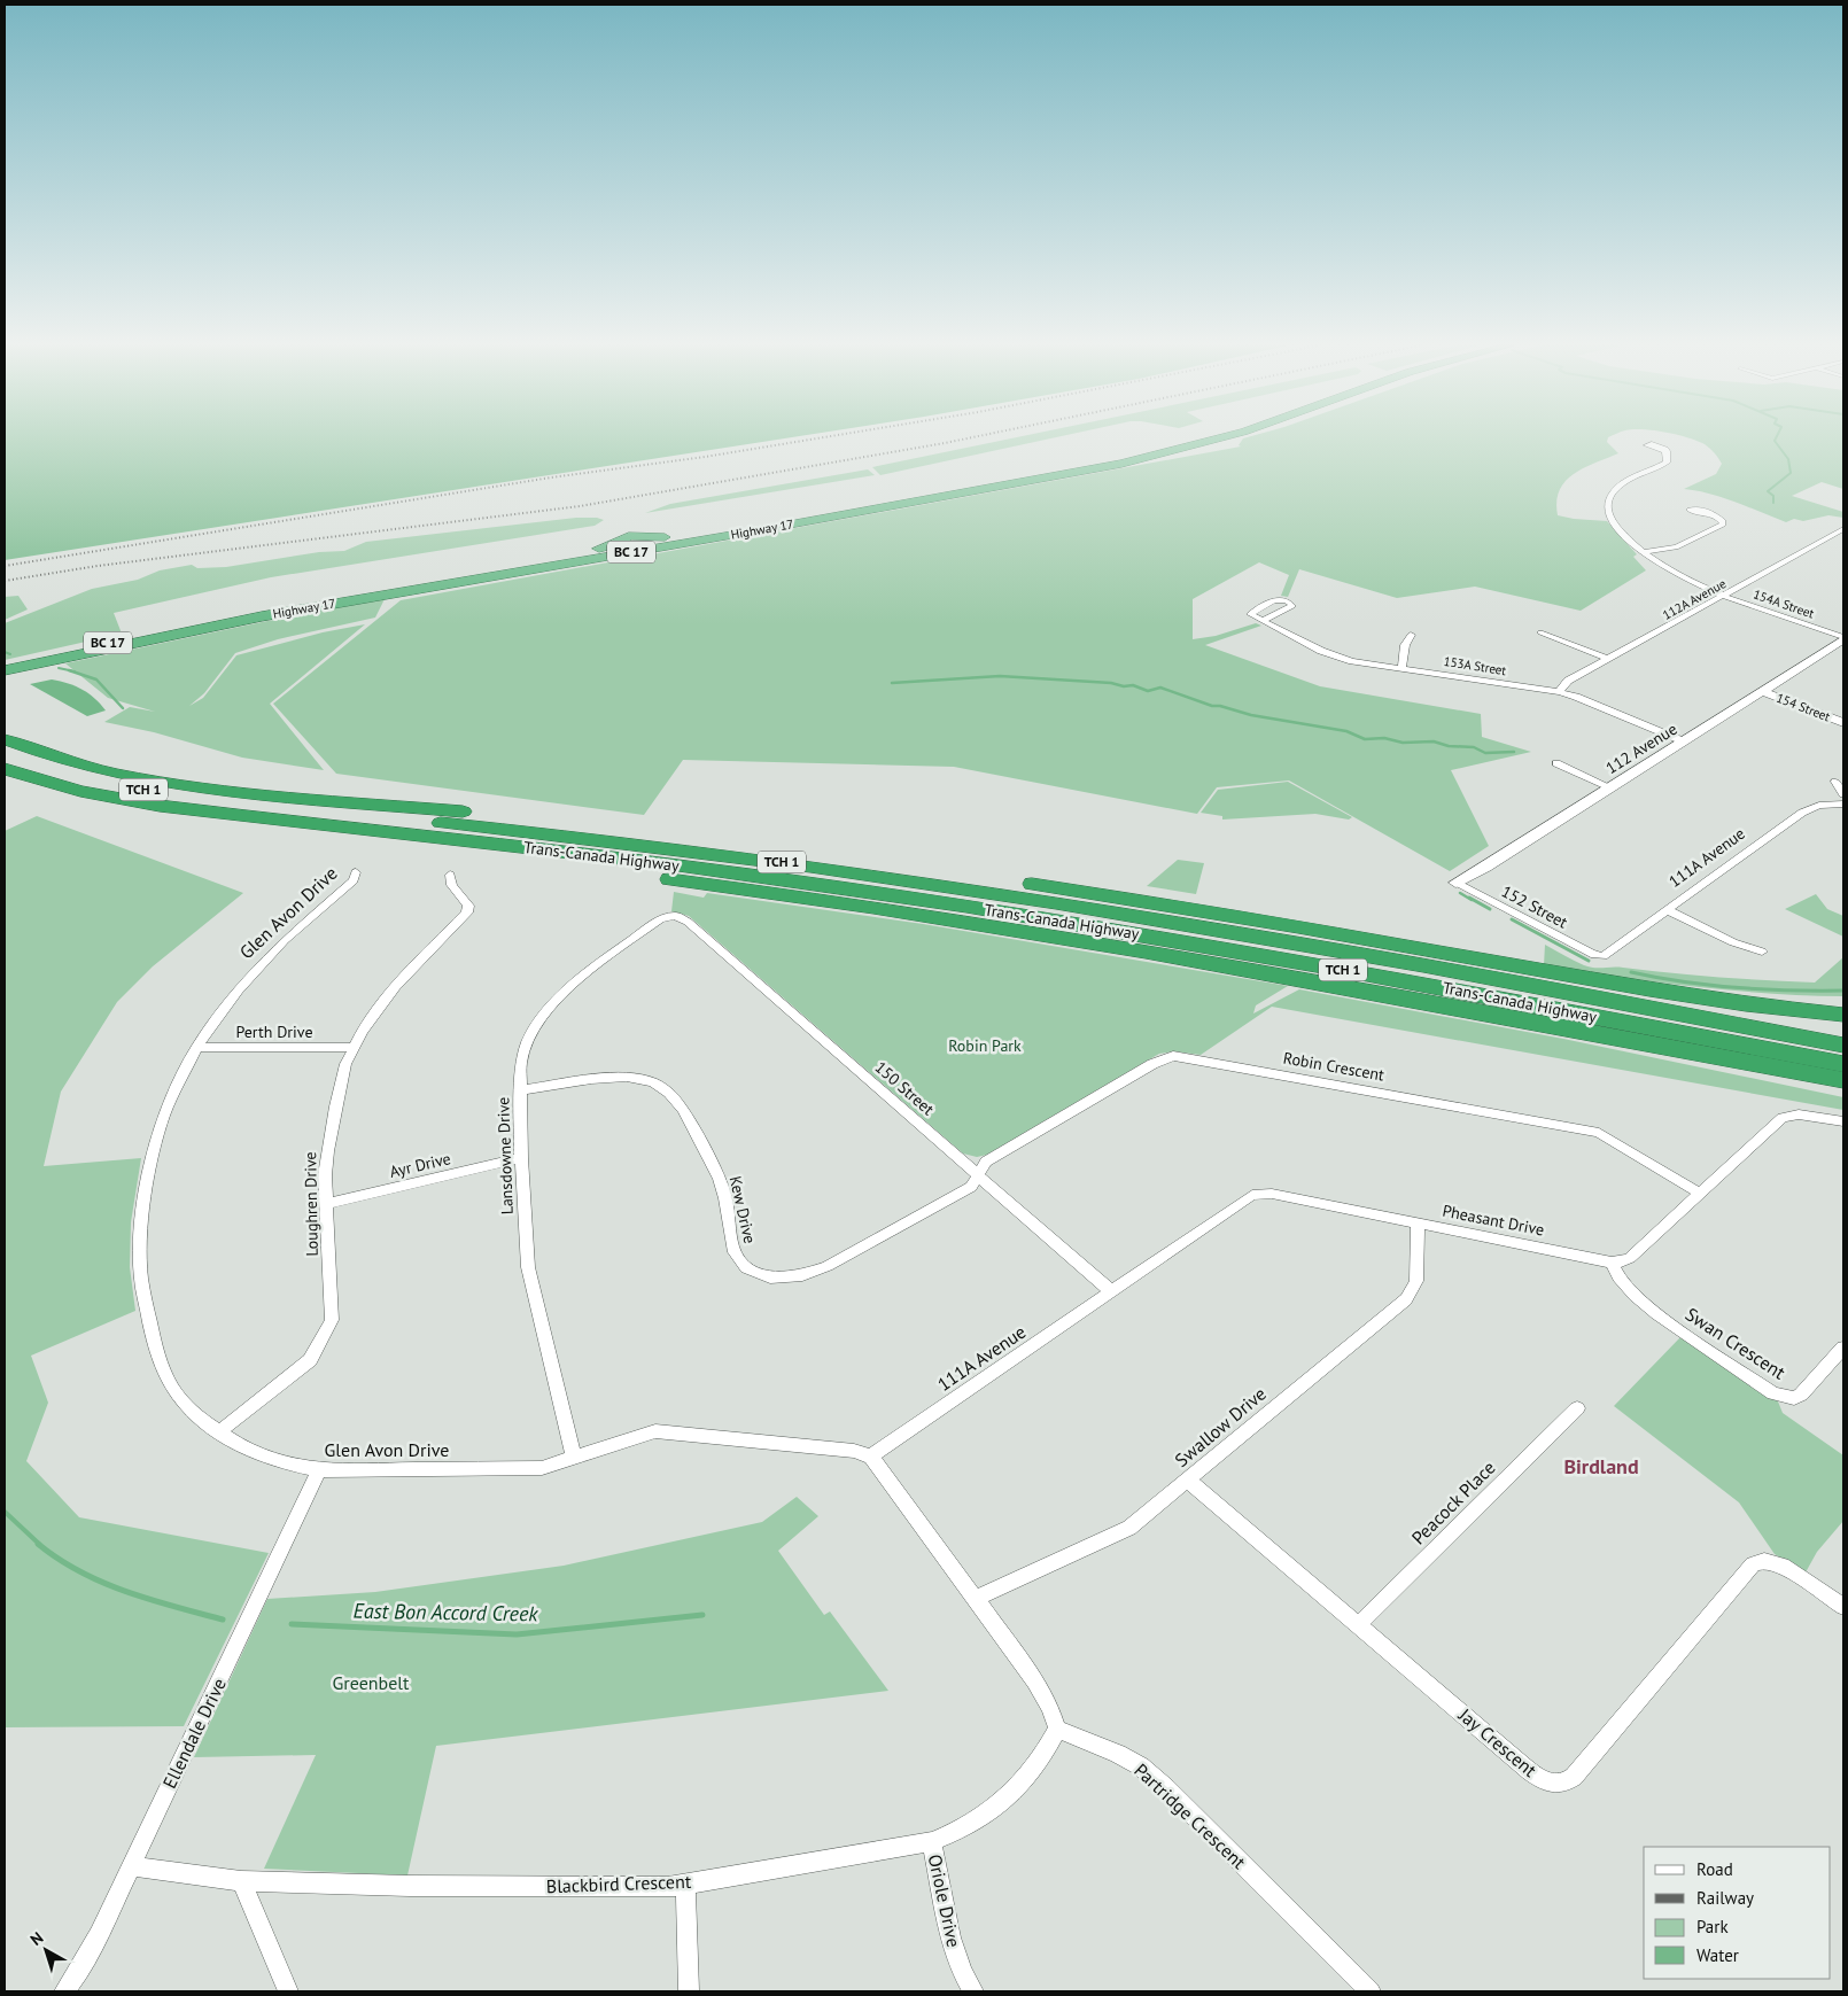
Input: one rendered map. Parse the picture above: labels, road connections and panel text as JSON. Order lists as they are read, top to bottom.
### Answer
{
  "streets": {
    "highway": [
      "Highway 17",
      "BC 17",
      "TCH 1",
      "Trans-Canada Highway"
    ],
    "street": [
      "112A Avenue",
      "154A Street",
      "153A Street",
      "154 Street",
      "112 Avenue",
      "111A Avenue",
      "152 Street",
      "Glen Avon Drive",
      "Perth Drive",
      "Robin Crescent",
      "150 Street",
      "Lansdowne Drive",
      "Ayr Drive",
      "Loughren Drive",
      "Kew Drive",
      "Pheasant Drive",
      "Swan Crescent",
      "Swallow Drive",
      "Peacock Place",
      "Ellendale Drive",
      "Jay Crescent",
      "Partridge Crescent",
      "Blackbird Crescent",
      "Oriole Drive"
    ]
  },
  "crossings": [
    ["112A Avenue", "154A Street"],
    ["112A Avenue", "153A Street"],
    ["154A Street", "112 Avenue"],
    ["153A Street", "112 Avenue"],
    ["154 Street", "112 Avenue"],
    ["112 Avenue", "152 Street"],
    ["TCH 1", "Trans-Canada Highway"],
    ["111A Avenue", "152 Street"],
    ["111A Avenue", "Glen Avon Drive"],
    ["111A Avenue", "150 Street"],
    ["111A Avenue", "Pheasant Drive"],
    ["Glen Avon Drive", "Perth Drive"],
    ["Glen Avon Drive", "Lansdowne Drive"],
    ["Glen Avon Drive", "Loughren Drive"],
    ["Glen Avon Drive", "Ellendale Drive"],
    ["Perth Drive", "Loughren Drive"],
    ["Robin Crescent", "150 Street"],
    ["Robin Crescent", "Kew Drive"],
    ["150 Street", "Lansdowne Drive"],
    ["150 Street", "Kew Drive"],
    ["150 Street", "Pheasant Drive"],
    ["Lansdowne Drive", "Ayr Drive"],
    ["Lansdowne Drive", "Kew Drive"],
    ["Ayr Drive", "Loughren Drive"],
    ["Pheasant Drive", "Swan Crescent"],
    ["Pheasant Drive", "Swallow Drive"],
    ["Swallow Drive", "Jay Crescent"],
    ["Peacock Place", "Jay Crescent"],
    ["Ellendale Drive", "Blackbird Crescent"],
    ["Partridge Crescent", "Blackbird Crescent"],
    ["Blackbird Crescent", "Oriole Drive"]
  ],
  "districts": ["Birdland"],
  "water": ["East Bon Accord Creek"],
  "parks": ["Robin Park", "Greenbelt"],
  "legend": [
    "Road",
    "Railway",
    "Park",
    "Water"
  ],
  "north": "top left"
}
